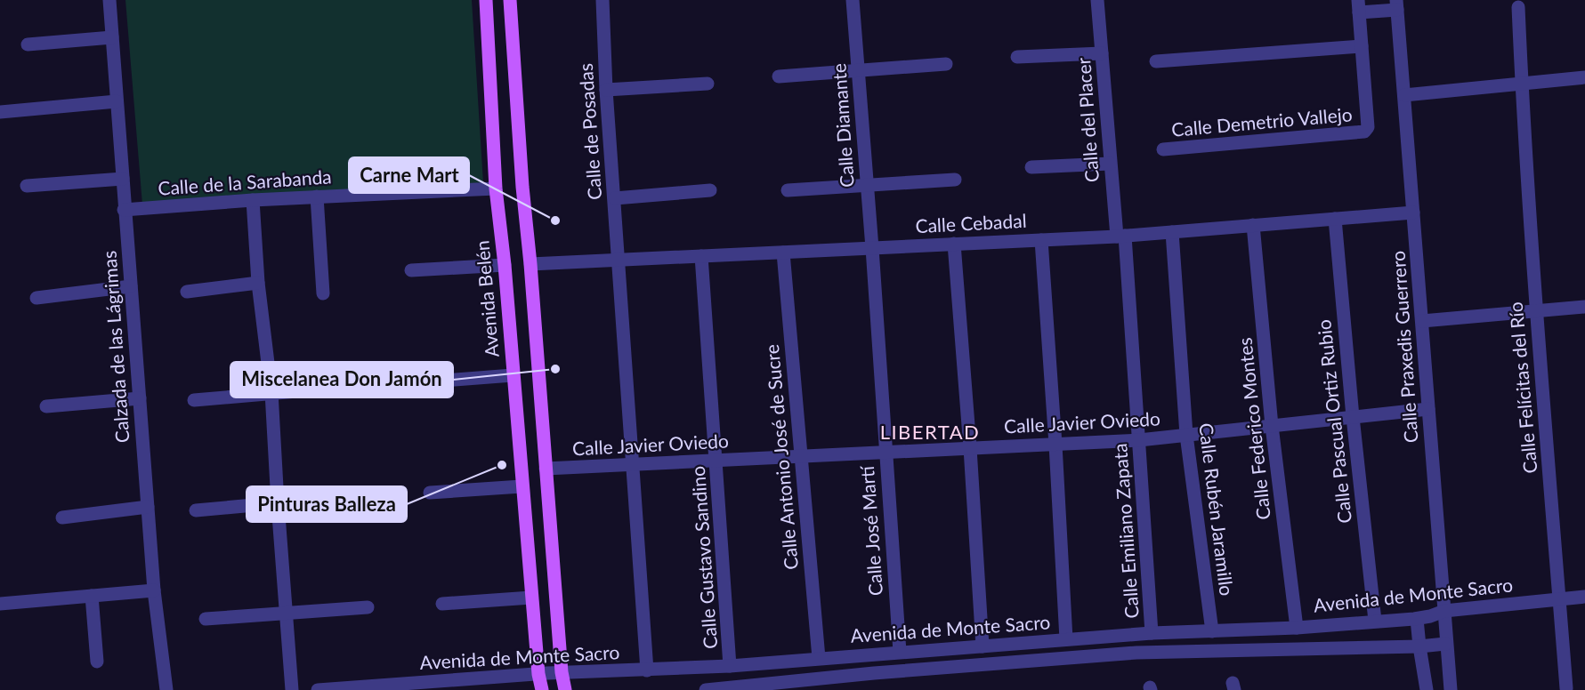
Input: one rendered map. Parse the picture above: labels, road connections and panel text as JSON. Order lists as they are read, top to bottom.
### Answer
{
  "streets": {
    "main road": ["Avenida Belén"],
    "street": [
      "Calle del Placer",
      "Calle Demetrio Vallejo",
      "Calle Diamante",
      "Calle de Posadas",
      "Calle de la Sarabanda",
      "Calle Cebadal",
      "Calzada de las Lágrimas",
      "Calle Praxedis Guerrero",
      "Calle Felícitas del Río",
      "Calle Pascual Ortiz Rubio",
      "Calle Javier Oviedo",
      "Calle Federico Montes",
      "Calle Antonio José de Sucre",
      "Calle Rubén Jaramillo",
      "Calle José Martí",
      "Calle Emiliano Zapata",
      "Calle Gustavo Sandino",
      "Avenida de Monte Sacro"
    ]
  },
  "crossings": [
    ["Calle del Placer", "Calle Cebadal"],
    ["Calle del Placer", "Calle Emiliano Zapata"],
    ["Calle Diamante", "Calle Cebadal"],
    ["Calle Diamante", "Calle José Martí"],
    ["Calle de Posadas", "Calle Cebadal"],
    ["Calle de Posadas", "Calle Javier Oviedo"],
    ["Calle de Posadas", "Avenida de Monte Sacro"],
    ["Calle de la Sarabanda", "Avenida Belén"],
    ["Calle de la Sarabanda", "Calzada de las Lágrimas"],
    ["Calle Cebadal", "Calle Praxedis Guerrero"],
    ["Calle Cebadal", "Calle Pascual Ortiz Rubio"],
    ["Calle Cebadal", "Calle Federico Montes"],
    ["Calle Cebadal", "Calle Antonio José de Sucre"],
    ["Calle Cebadal", "Calle Rubén Jaramillo"],
    ["Calle Cebadal", "Calle José Martí"],
    ["Calle Cebadal", "Calle Emiliano Zapata"],
    ["Calle Cebadal", "Calle Gustavo Sandino"],
    ["Avenida Belén", "Avenida de Monte Sacro"],
    ["Calle Praxedis Guerrero", "Calle Javier Oviedo"],
    ["Calle Praxedis Guerrero", "Avenida de Monte Sacro"],
    ["Calle Felícitas del Río", "Avenida de Monte Sacro"],
    ["Calle Pascual Ortiz Rubio", "Calle Javier Oviedo"],
    ["Calle Pascual Ortiz Rubio", "Avenida de Monte Sacro"],
    ["Calle Javier Oviedo", "Calle Federico Montes"],
    ["Calle Javier Oviedo", "Calle Antonio José de Sucre"],
    ["Calle Javier Oviedo", "Calle Rubén Jaramillo"],
    ["Calle Javier Oviedo", "Calle José Martí"],
    ["Calle Javier Oviedo", "Calle Emiliano Zapata"],
    ["Calle Javier Oviedo", "Calle Gustavo Sandino"],
    ["Calle Federico Montes", "Avenida de Monte Sacro"],
    ["Calle Antonio José de Sucre", "Avenida de Monte Sacro"],
    ["Calle Rubén Jaramillo", "Avenida de Monte Sacro"],
    ["Calle José Martí", "Avenida de Monte Sacro"],
    ["Calle Emiliano Zapata", "Avenida de Monte Sacro"],
    ["Calle Gustavo Sandino", "Avenida de Monte Sacro"]
  ],
  "districts": ["LIBERTAD"],
  "places": ["Carne Mart", "Miscelanea Don Jamón", "Pinturas Balleza"]
}
